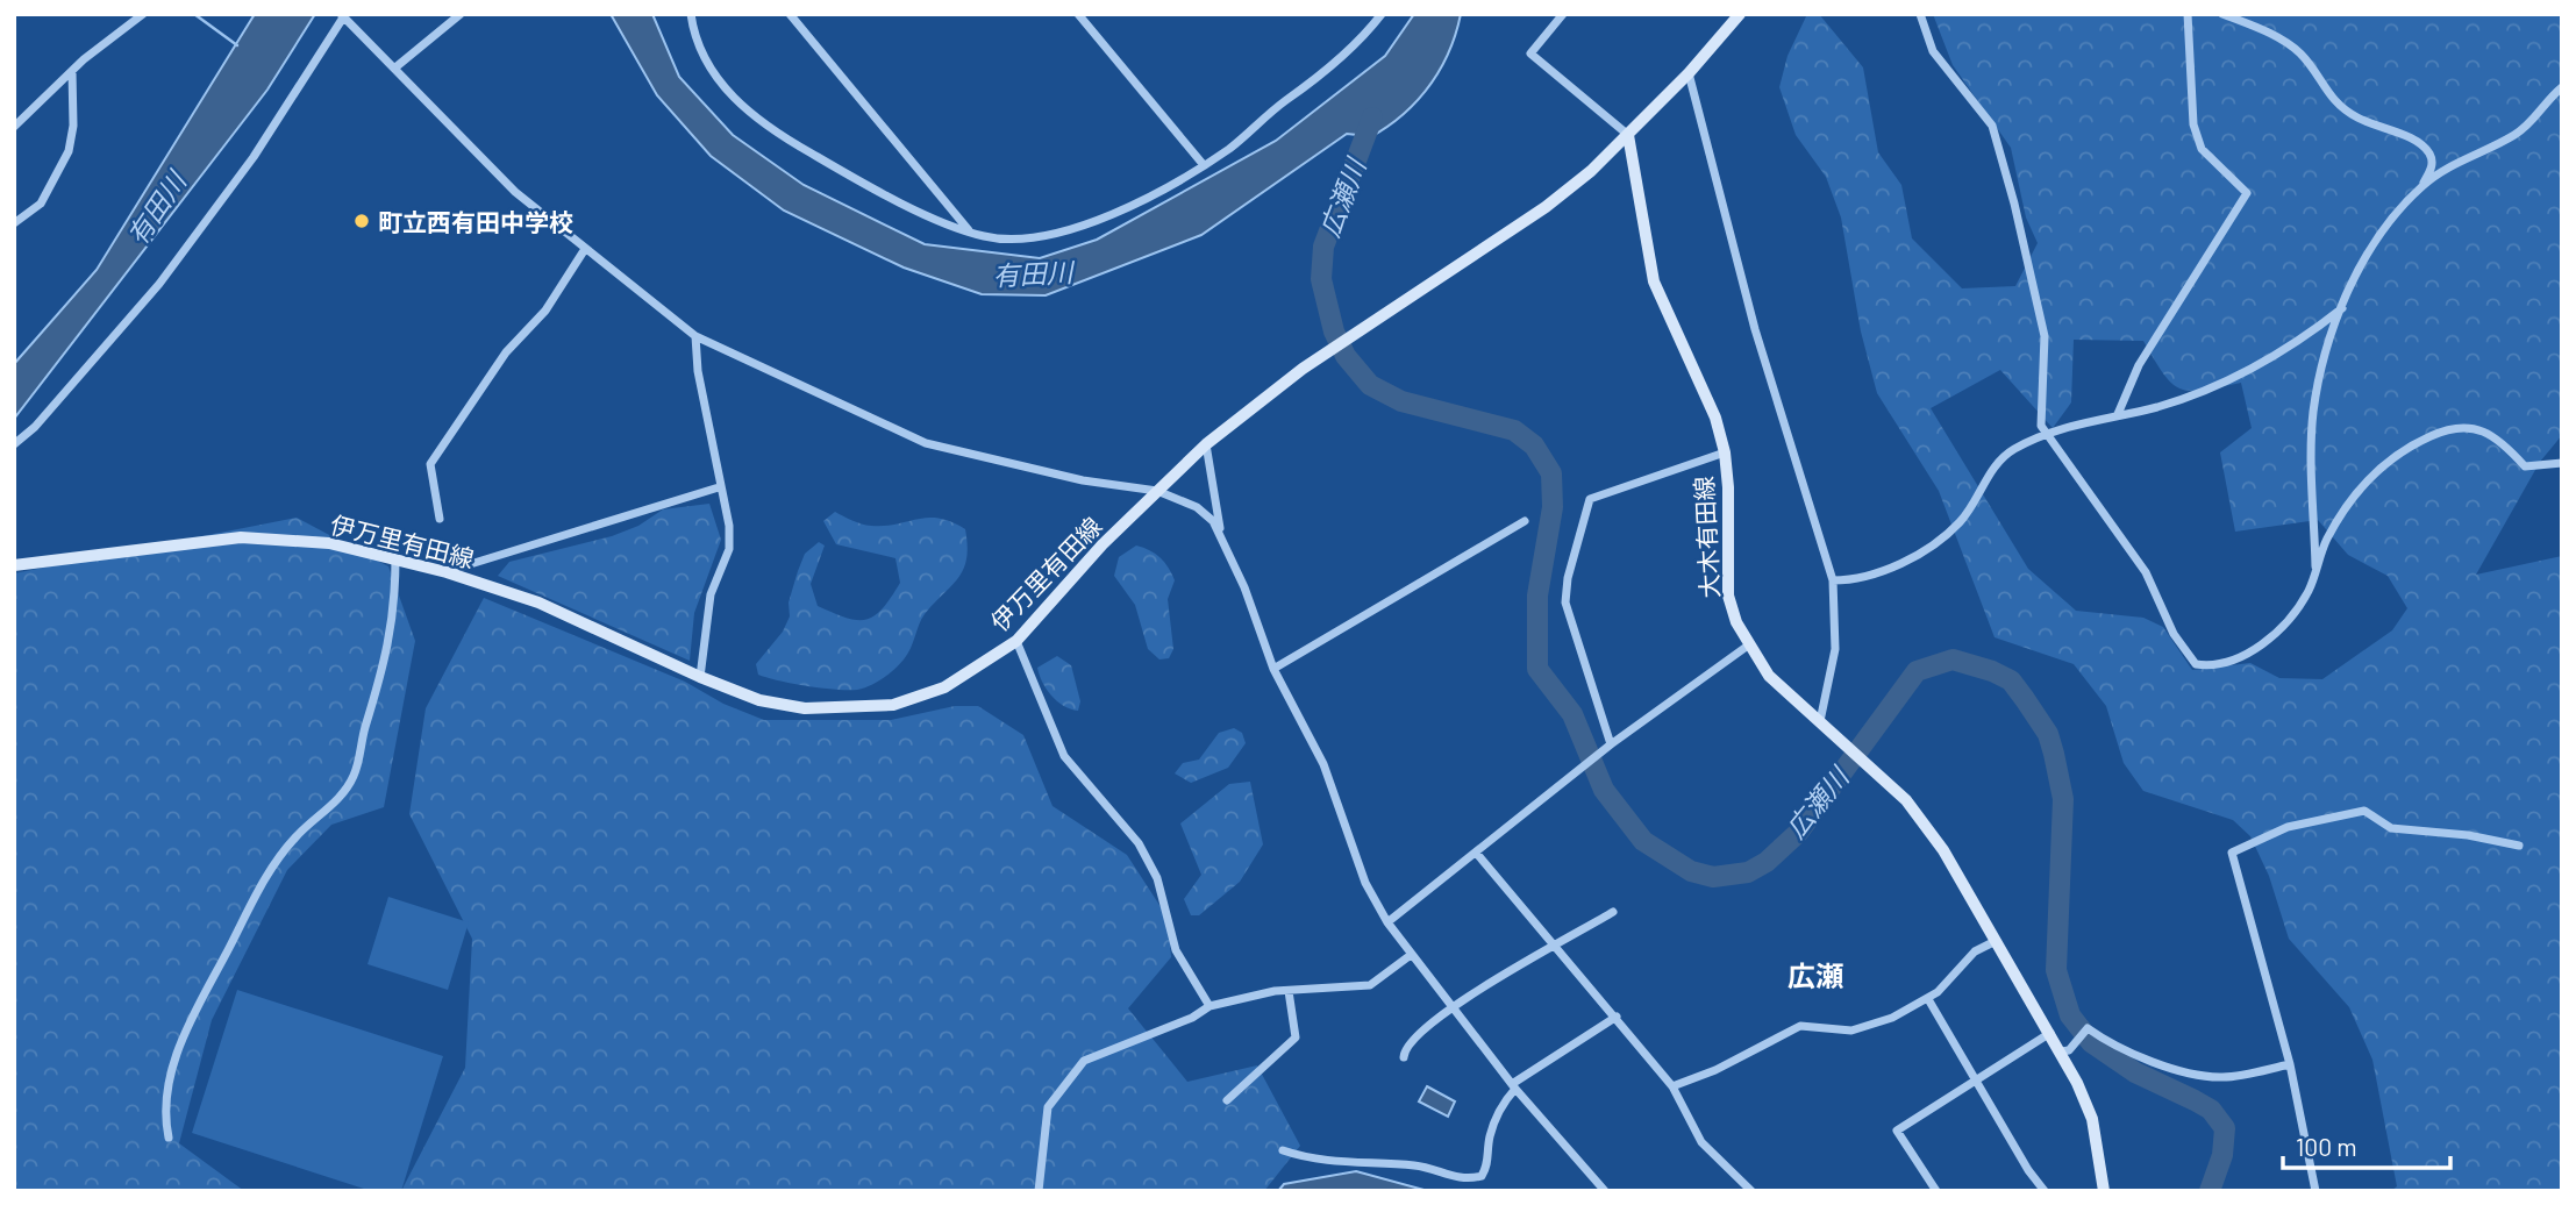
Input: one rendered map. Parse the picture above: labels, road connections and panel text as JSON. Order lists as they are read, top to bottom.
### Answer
{
  "streets": {
    "main road": ["大木有田線", "伊万里有田線"]
  },
  "crossings": [
    ["大木有田線", "伊万里有田線"]
  ],
  "districts": ["広瀬"],
  "water": ["広瀬川", "有田川"],
  "places": ["町立西有田中学校"],
  "scale_bar": "100 m"
}
